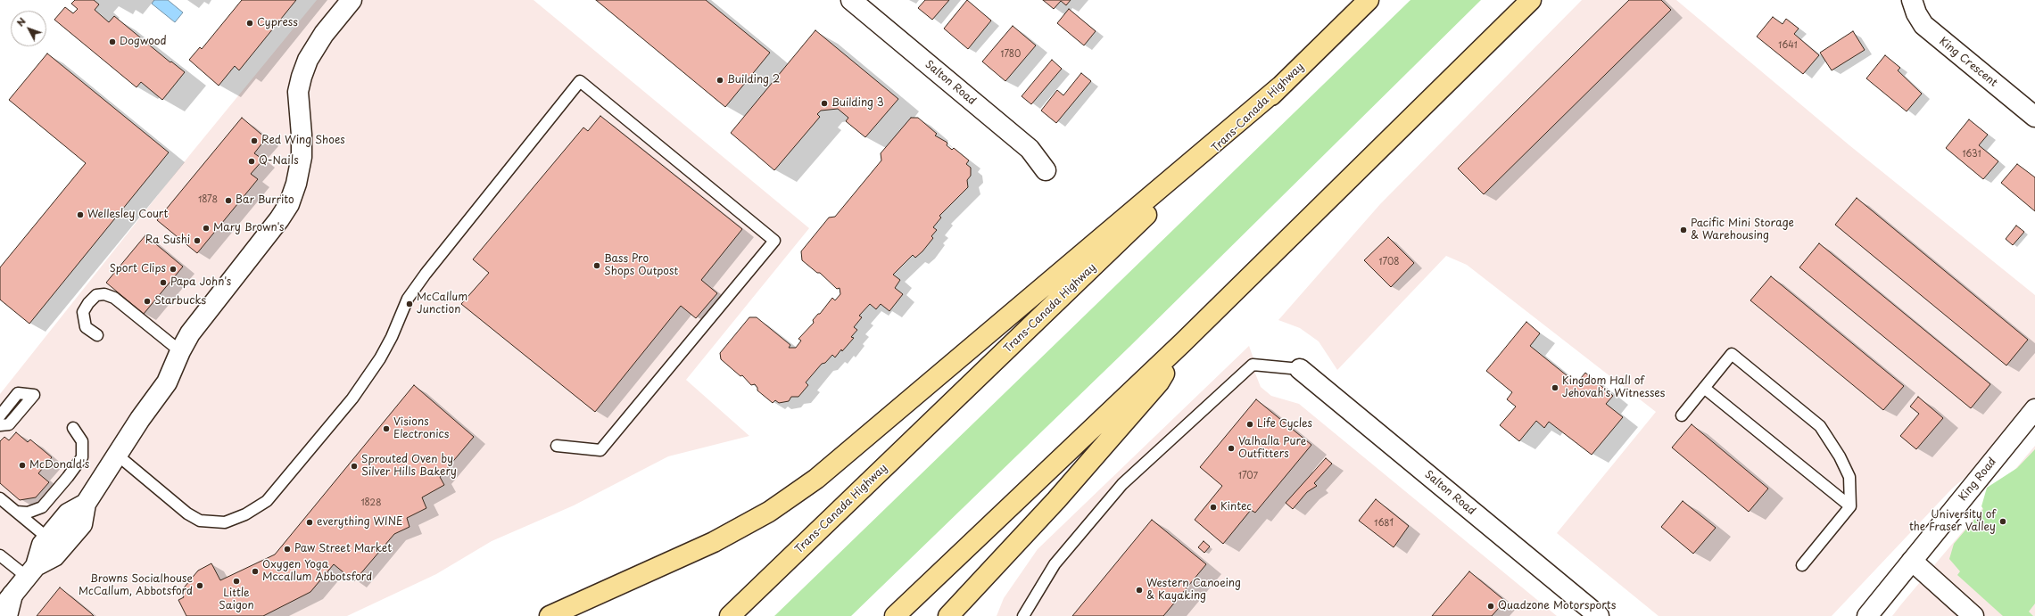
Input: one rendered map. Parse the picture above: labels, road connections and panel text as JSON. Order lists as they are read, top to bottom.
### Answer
{
  "streets": {
    "highway": ["Trans-Canada Highway"],
    "street": ["King Crescent", "Salton Road", "King Road"]
  },
  "places": [
    "Cypress",
    "Dogwood",
    "Building 2",
    "Building 3",
    "Red Wing Shoes",
    "Q-Nails",
    "Bar Burrito",
    "Wellesley Court",
    "Mary Brown's",
    "Pacific Mini Storage & Warehousing",
    "Ra Sushi",
    "Bass Pro Shops Outpost",
    "Sport Clips",
    "Papa John's",
    "Starbucks",
    "McCallum Junction",
    "Kingdom Hall of Jehovah's Witnesses",
    "Life Cycles",
    "Visions Electronics",
    "Valhalla Pure Outfitters",
    "McDonald's",
    "Sprouted Oven by Silver Hills Bakery",
    "Kintec",
    "University of the Fraser Valley",
    "everything WINE",
    "Paw Street Market",
    "Oxygen Yoga Mccallum Abbotsford",
    "Little Saigon",
    "Browns Socialhouse McCallum, Abbotsford",
    "Western Canoeing & Kayaking",
    "Quadzone Motorsports"
  ],
  "house_numbers": [
    "1641",
    "1780",
    "1631",
    "1878",
    "1708",
    "1707",
    "1828",
    "1681"
  ],
  "north": "top left"
}
